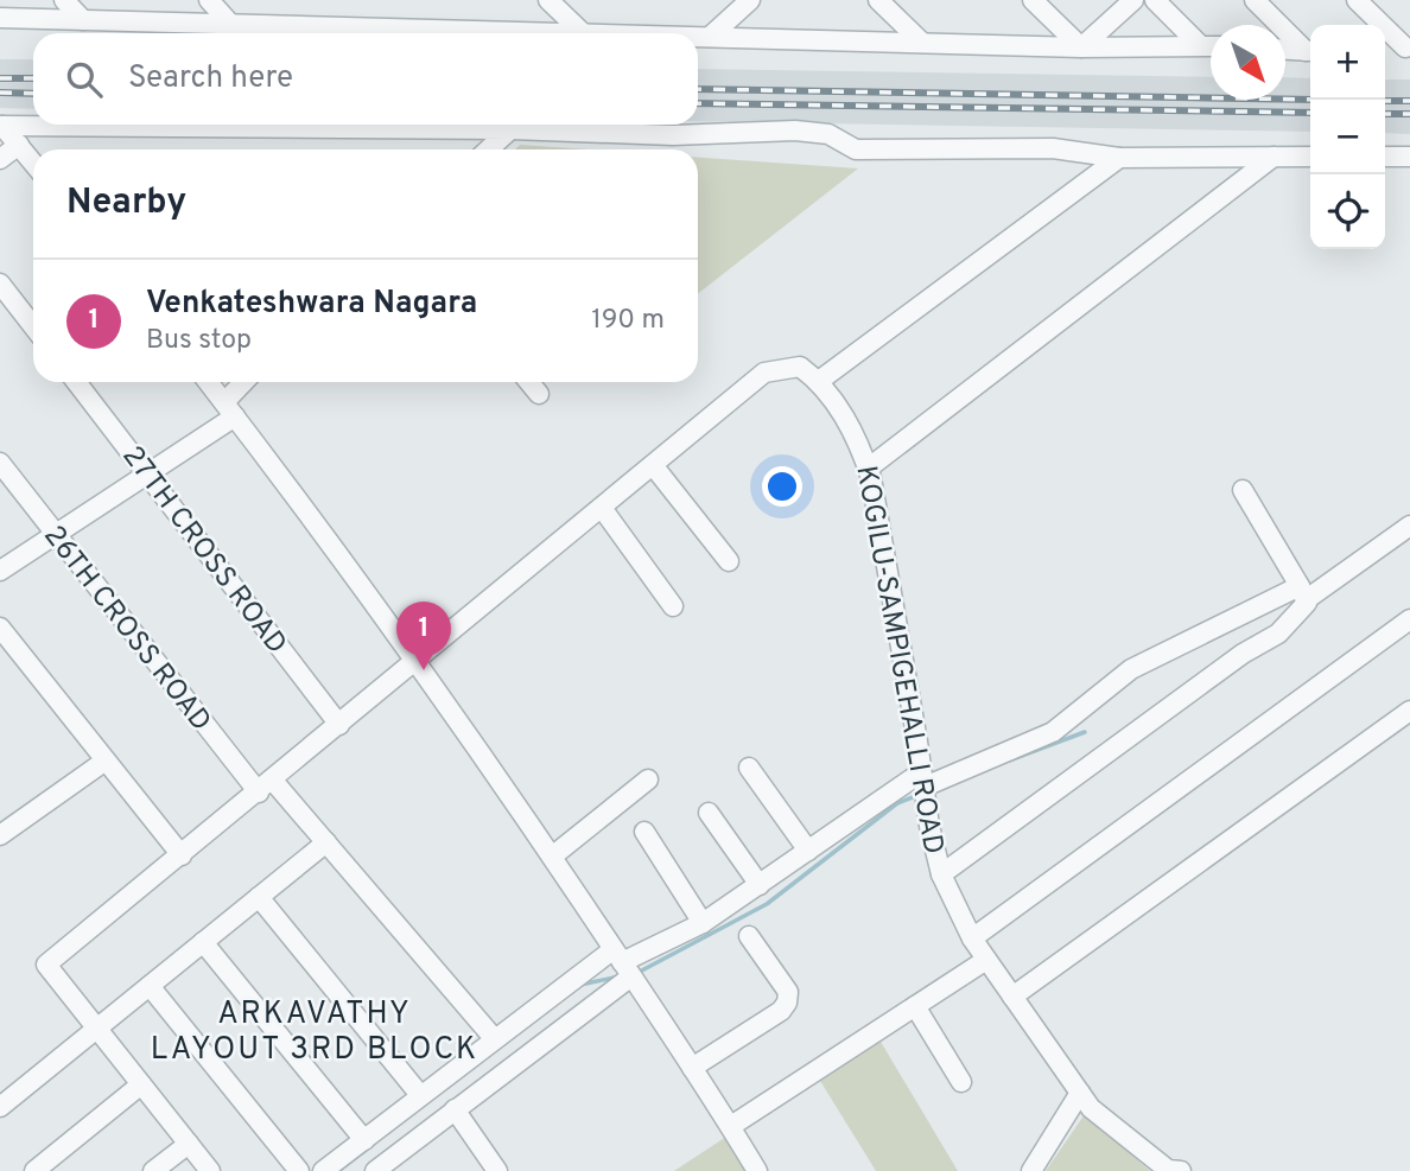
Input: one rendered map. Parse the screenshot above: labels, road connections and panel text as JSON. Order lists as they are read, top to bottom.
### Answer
{
  "streets": {
    "street": ["27TH CROSS ROAD", "26TH CROSS ROAD", "KOGILU-SAMPIGEHALLI ROAD"]
  },
  "districts": ["ARKAVATHY LAYOUT 3RD BLOCK"],
  "north": "bottom right",
  "page": {
    "map_buttons": ["+", "−"],
    "search": "Search here",
    "heading": "Nearby",
    "list": [
      {
        "mark": "1",
        "name": "Venkateshwara Nagara",
        "note": "Bus stop",
        "value": "190 m"
      }
    ],
    "pins": "1"
  }
}
